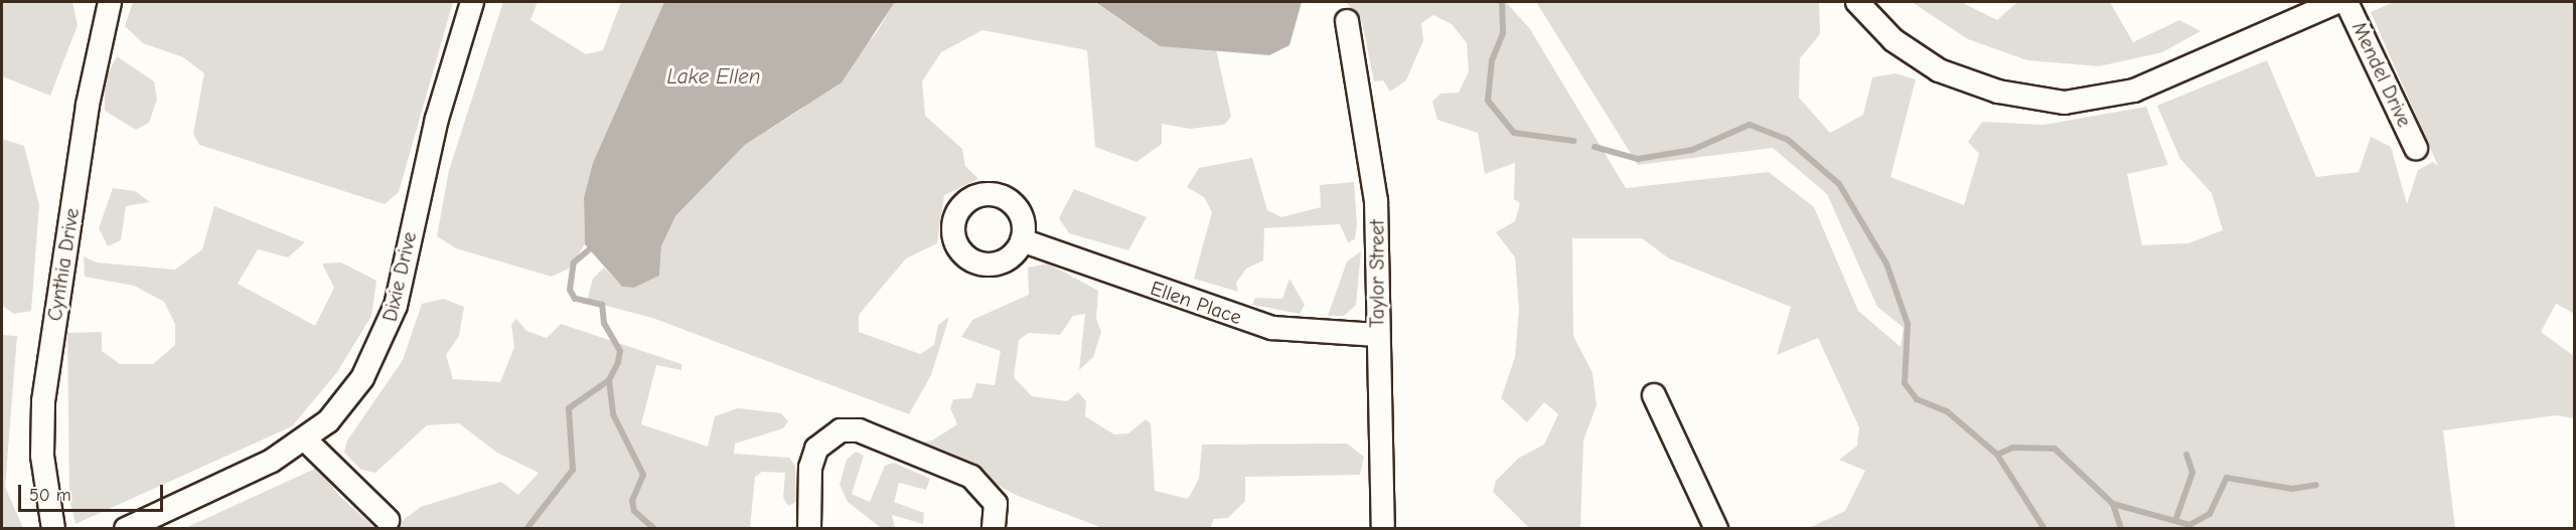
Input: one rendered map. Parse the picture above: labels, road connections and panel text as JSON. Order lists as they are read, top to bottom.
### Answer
{
  "streets": {
    "street": [
      "Mendel Drive",
      "Cynthia Drive",
      "Taylor Street",
      "Dixie Drive",
      "Ellen Place"
    ]
  },
  "crossings": [
    ["Taylor Street", "Ellen Place"]
  ],
  "water": ["Lake Ellen"],
  "scale_bar": "50 m"
}
